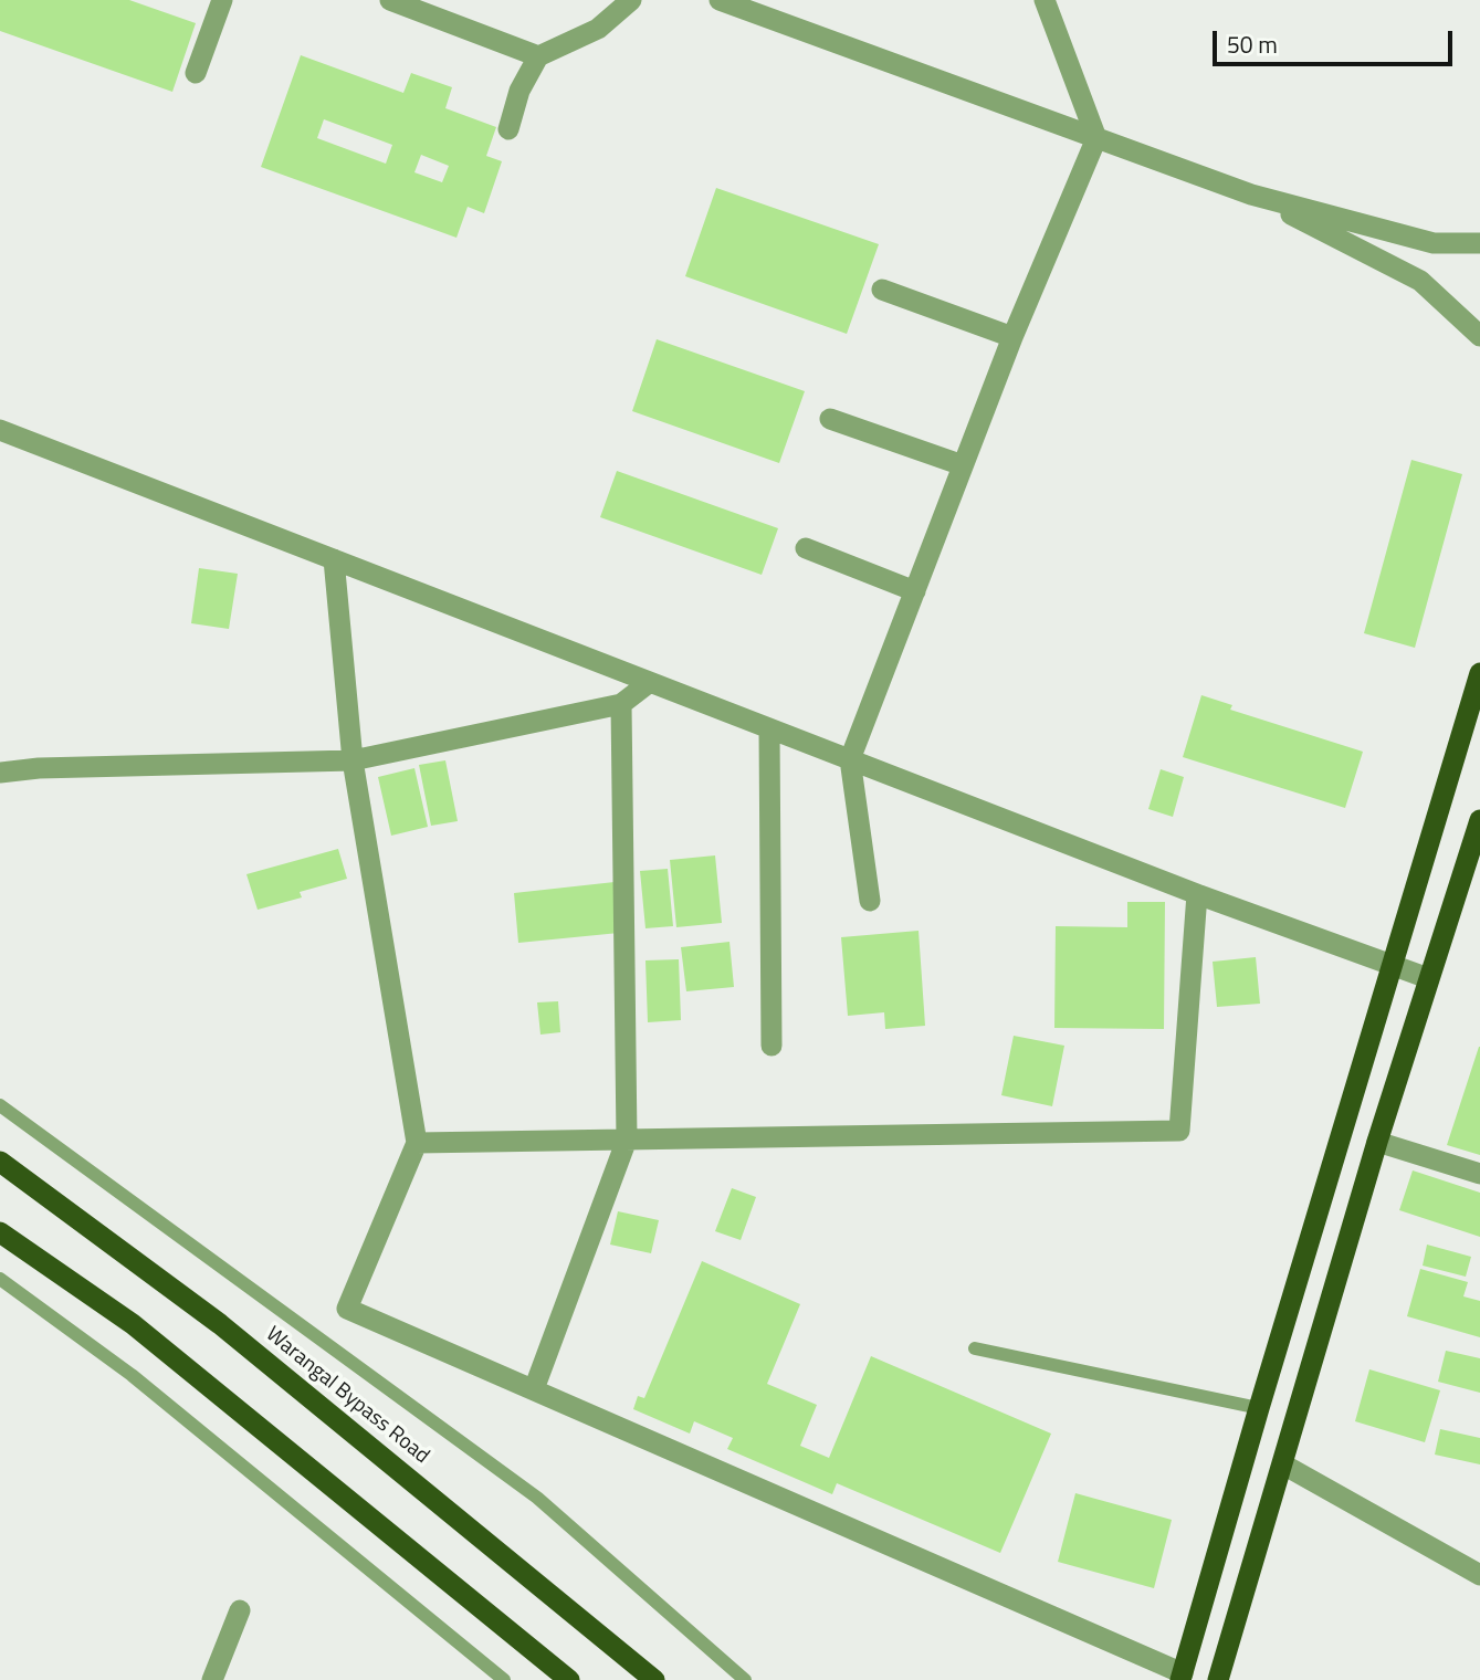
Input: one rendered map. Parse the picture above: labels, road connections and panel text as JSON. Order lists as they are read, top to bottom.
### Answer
{
  "streets": {
    "highway": ["Warangal Bypass Road"]
  },
  "scale_bar": "50 m"
}
